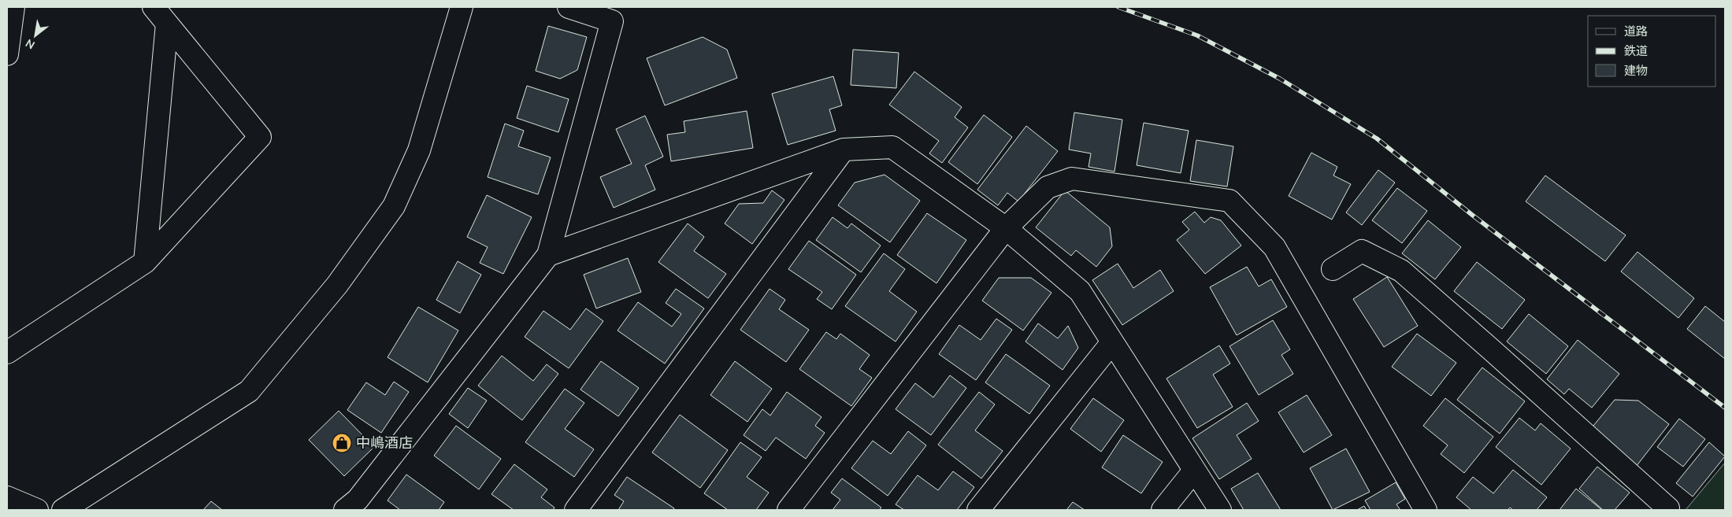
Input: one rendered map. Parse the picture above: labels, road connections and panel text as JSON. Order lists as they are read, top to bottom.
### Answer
{
  "places": {
    "shop": ["中嶋酒店"]
  },
  "legend": ["道路", "鉄道", "建物"],
  "north": "bottom left"
}
